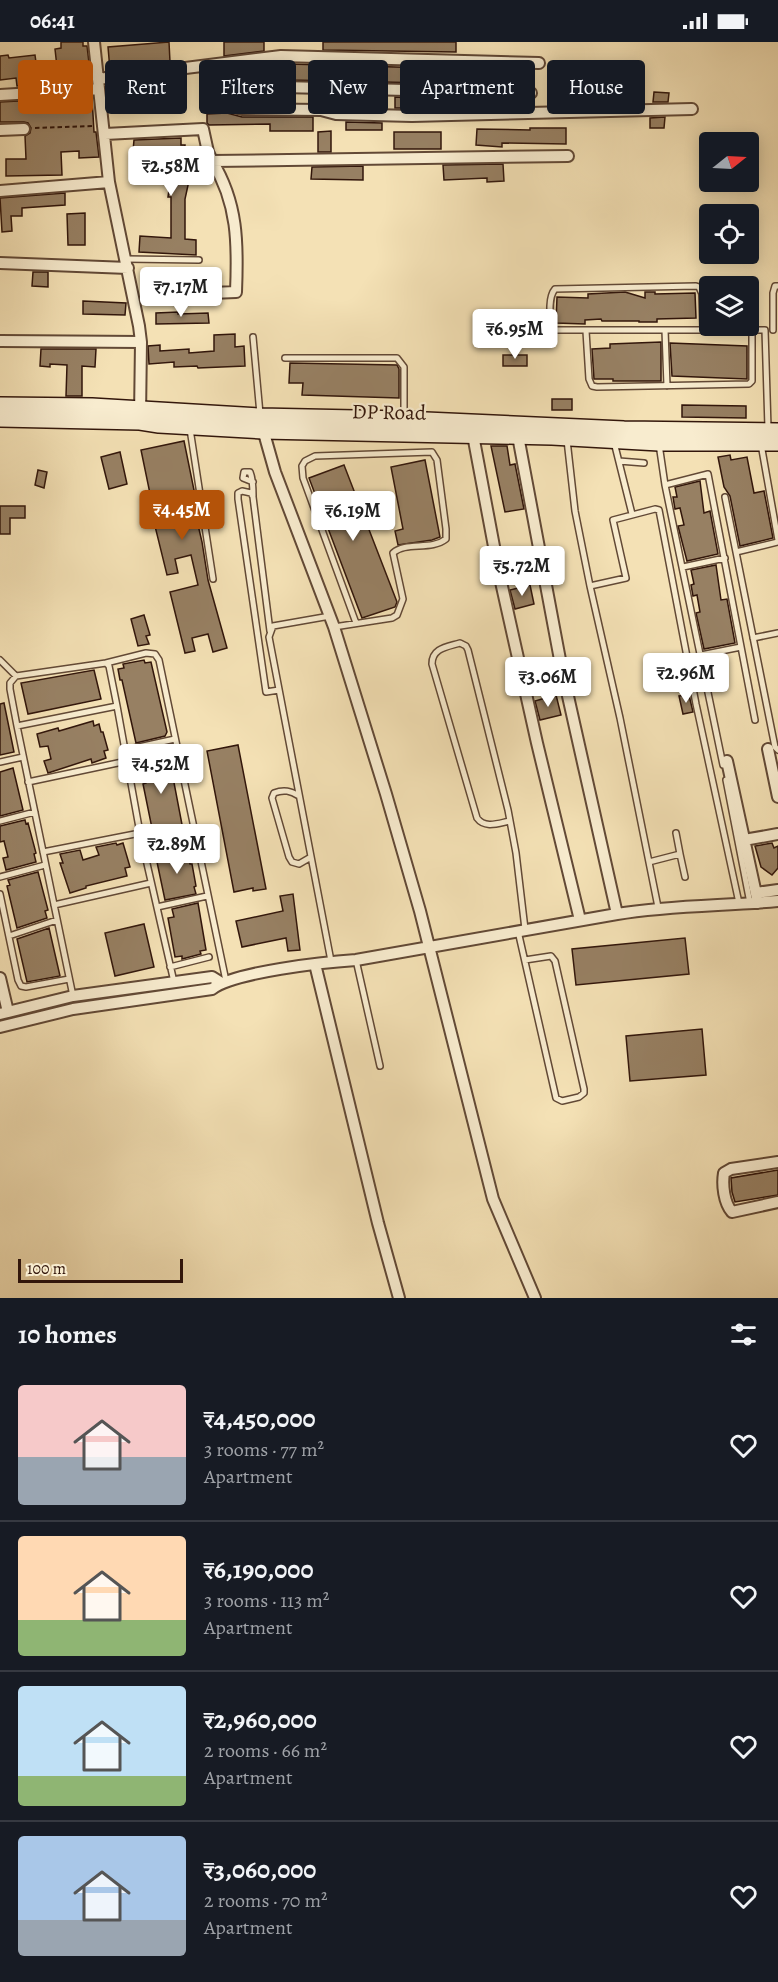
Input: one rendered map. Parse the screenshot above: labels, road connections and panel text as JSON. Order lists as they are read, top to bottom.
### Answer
{
  "streets": {
    "street": ["DP Road"]
  },
  "scale_bar": "100 m",
  "north": "right",
  "page": {
    "status": "06:41",
    "chip": [
      "Buy",
      "Rent",
      "Filters",
      "New",
      "Apartment",
      "House"
    ],
    "price": [
      "₹2.58M",
      "₹7.17M",
      "₹6.95M",
      "₹4.45M",
      "₹6.19M",
      "₹5.72M",
      "₹2.96M",
      "₹3.06M",
      "₹4.52M",
      "₹2.89M"
    ],
    "scale": "100 m",
    "heading": "10 homes",
    "list": [
      {
        "name": "₹4,450,000",
        "note": "3 rooms · 77 m² · Apartment"
      },
      {
        "name": "₹6,190,000",
        "note": "3 rooms · 113 m² · Apartment"
      },
      {
        "name": "₹2,960,000",
        "note": "2 rooms · 66 m² · Apartment"
      },
      {
        "name": "₹3,060,000",
        "note": "2 rooms · 70 m² · Apartment"
      }
    ]
  }
}
